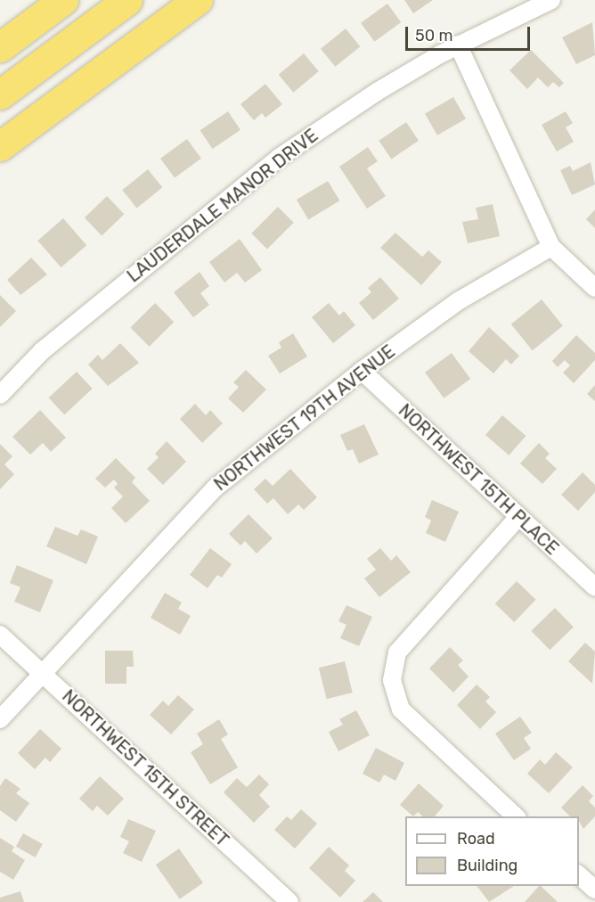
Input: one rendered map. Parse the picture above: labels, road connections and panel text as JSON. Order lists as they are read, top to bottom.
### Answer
{
  "streets": {
    "street": [
      "LAUDERDALE MANOR DRIVE",
      "NORTHWEST 19TH AVENUE",
      "NORTHWEST 15TH PLACE",
      "NORTHWEST 15TH STREET"
    ]
  },
  "crossings": [
    ["NORTHWEST 19TH AVENUE", "NORTHWEST 15TH PLACE"],
    ["NORTHWEST 19TH AVENUE", "NORTHWEST 15TH STREET"]
  ],
  "legend": ["Road", "Building"],
  "scale_bar": "50 m"
}
